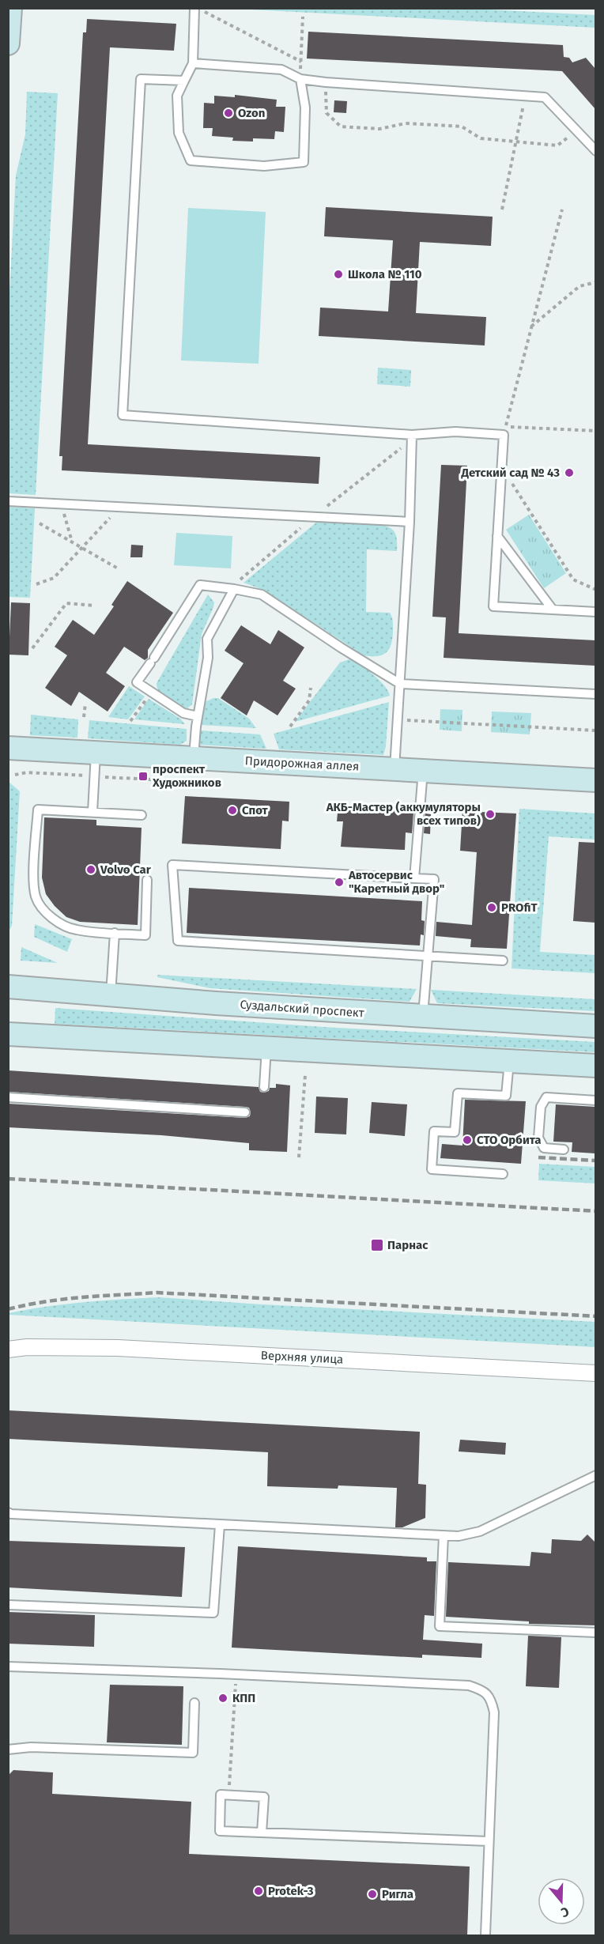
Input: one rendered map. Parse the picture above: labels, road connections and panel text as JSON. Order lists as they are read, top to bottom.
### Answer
{
  "streets": {
    "main road": ["Придорожная аллея", "Суздальский проспект"],
    "street": ["Верхняя улица"]
  },
  "places": {
    "other": [
      "Ozon",
      "Школа № 110",
      "Детский сад № 43",
      "Спот",
      "АКБ-Мастер (аккумуляторы всех типов)",
      "Volvo Car",
      "Автосервис \"Каретный двор\"",
      "PROfiT",
      "СТО Орбита",
      "КПП",
      "Protek-3",
      "Ригла"
    ],
    "transit": ["проспект Художников", "Парнас"]
  },
  "north": "bottom"
}
